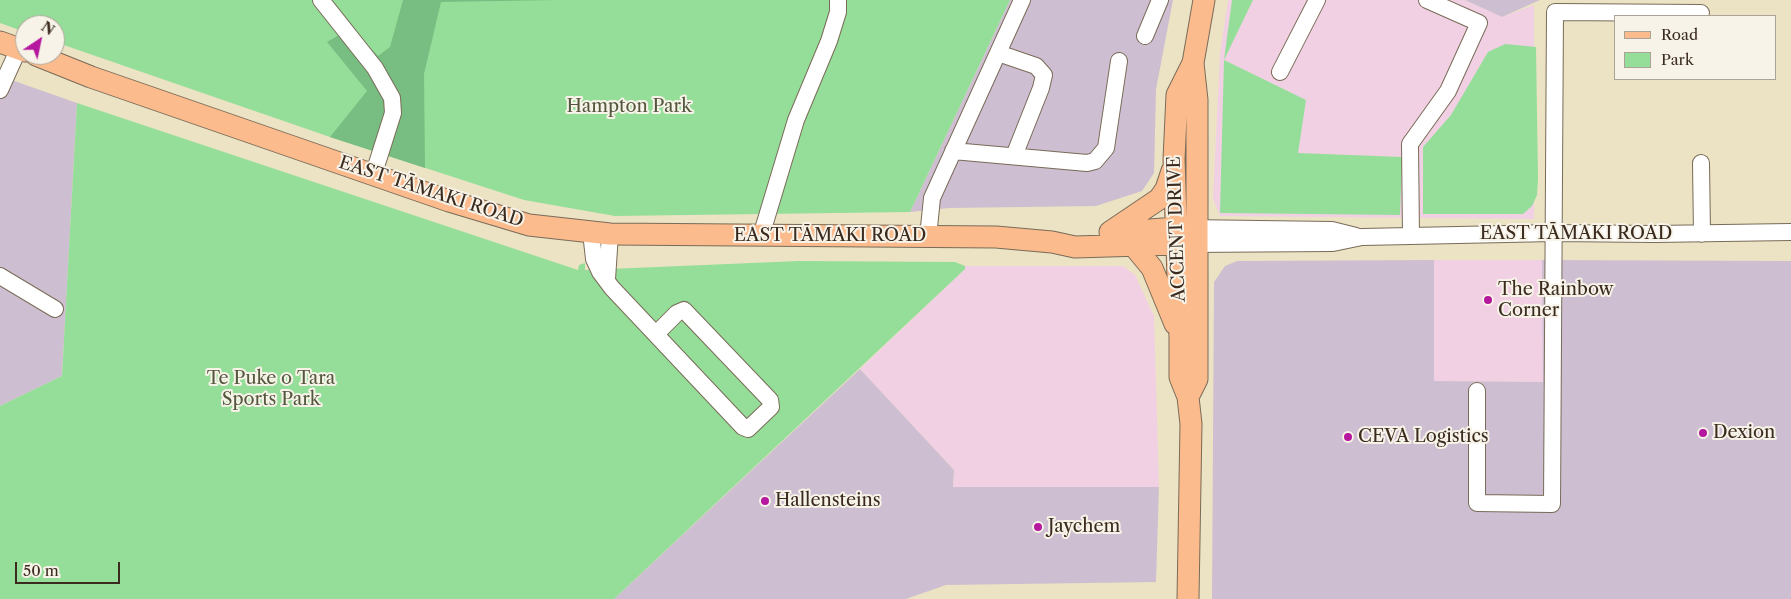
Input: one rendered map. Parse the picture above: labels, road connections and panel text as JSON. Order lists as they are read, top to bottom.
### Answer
{
  "streets": {
    "main road": ["EAST TĀMAKI ROAD", "ACCENT DRIVE"]
  },
  "crossings": [
    ["EAST TĀMAKI ROAD", "ACCENT DRIVE"]
  ],
  "parks": ["Hampton Park", "Te Puke o Tara Sports Park"],
  "places": [
    "The Rainbow Corner",
    "Dexion",
    "CEVA Logistics",
    "Hallensteins",
    "Jaychem"
  ],
  "legend": ["Road", "Park"],
  "scale_bar": "50 m",
  "north": "top right"
}
